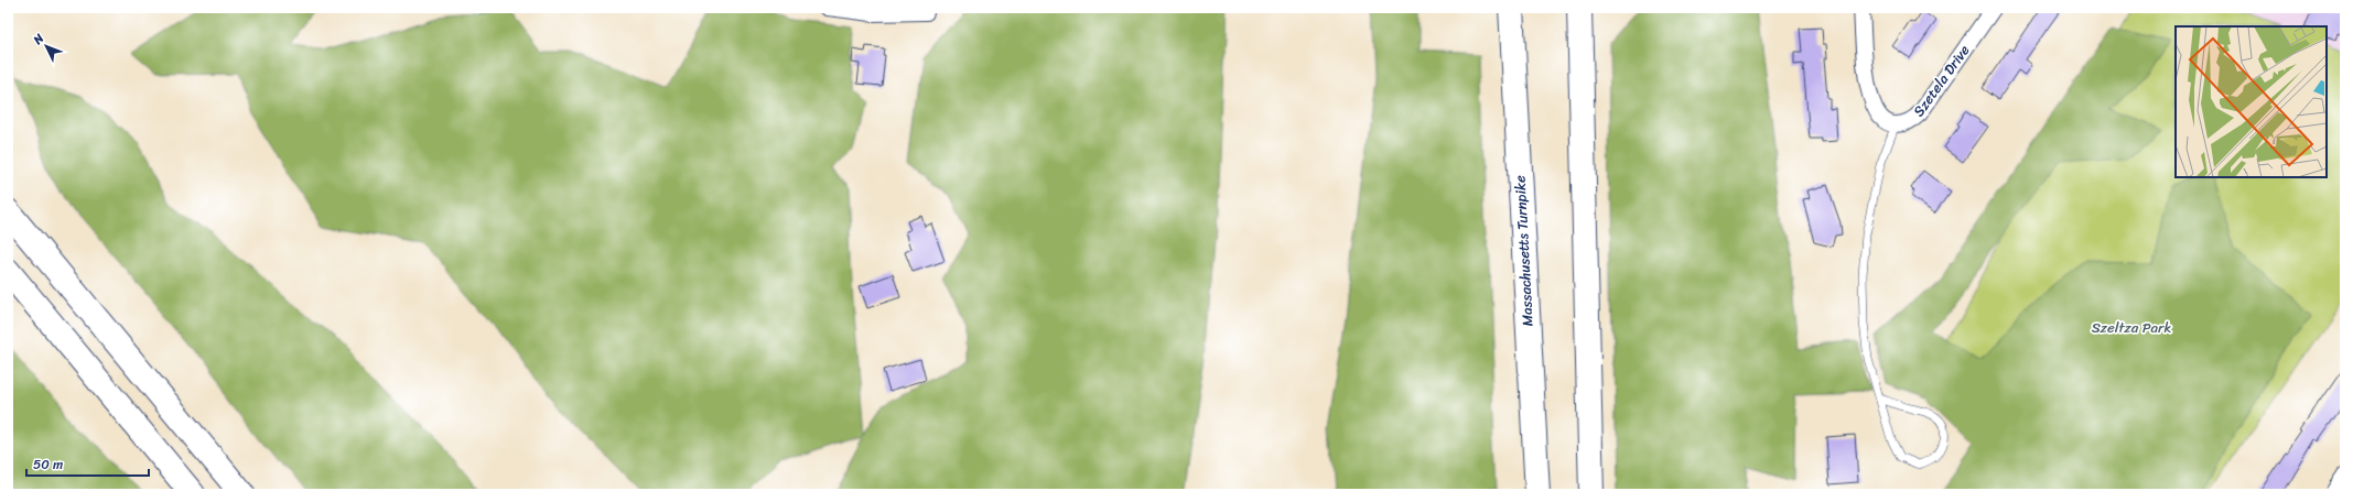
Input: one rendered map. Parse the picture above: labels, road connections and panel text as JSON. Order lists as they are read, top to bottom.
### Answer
{
  "streets": {
    "highway": ["Massachusetts Turnpike"],
    "street": ["Szetela Drive"]
  },
  "parks": ["Szeltza Park"],
  "scale_bar": "50 m",
  "north": "top left"
}
